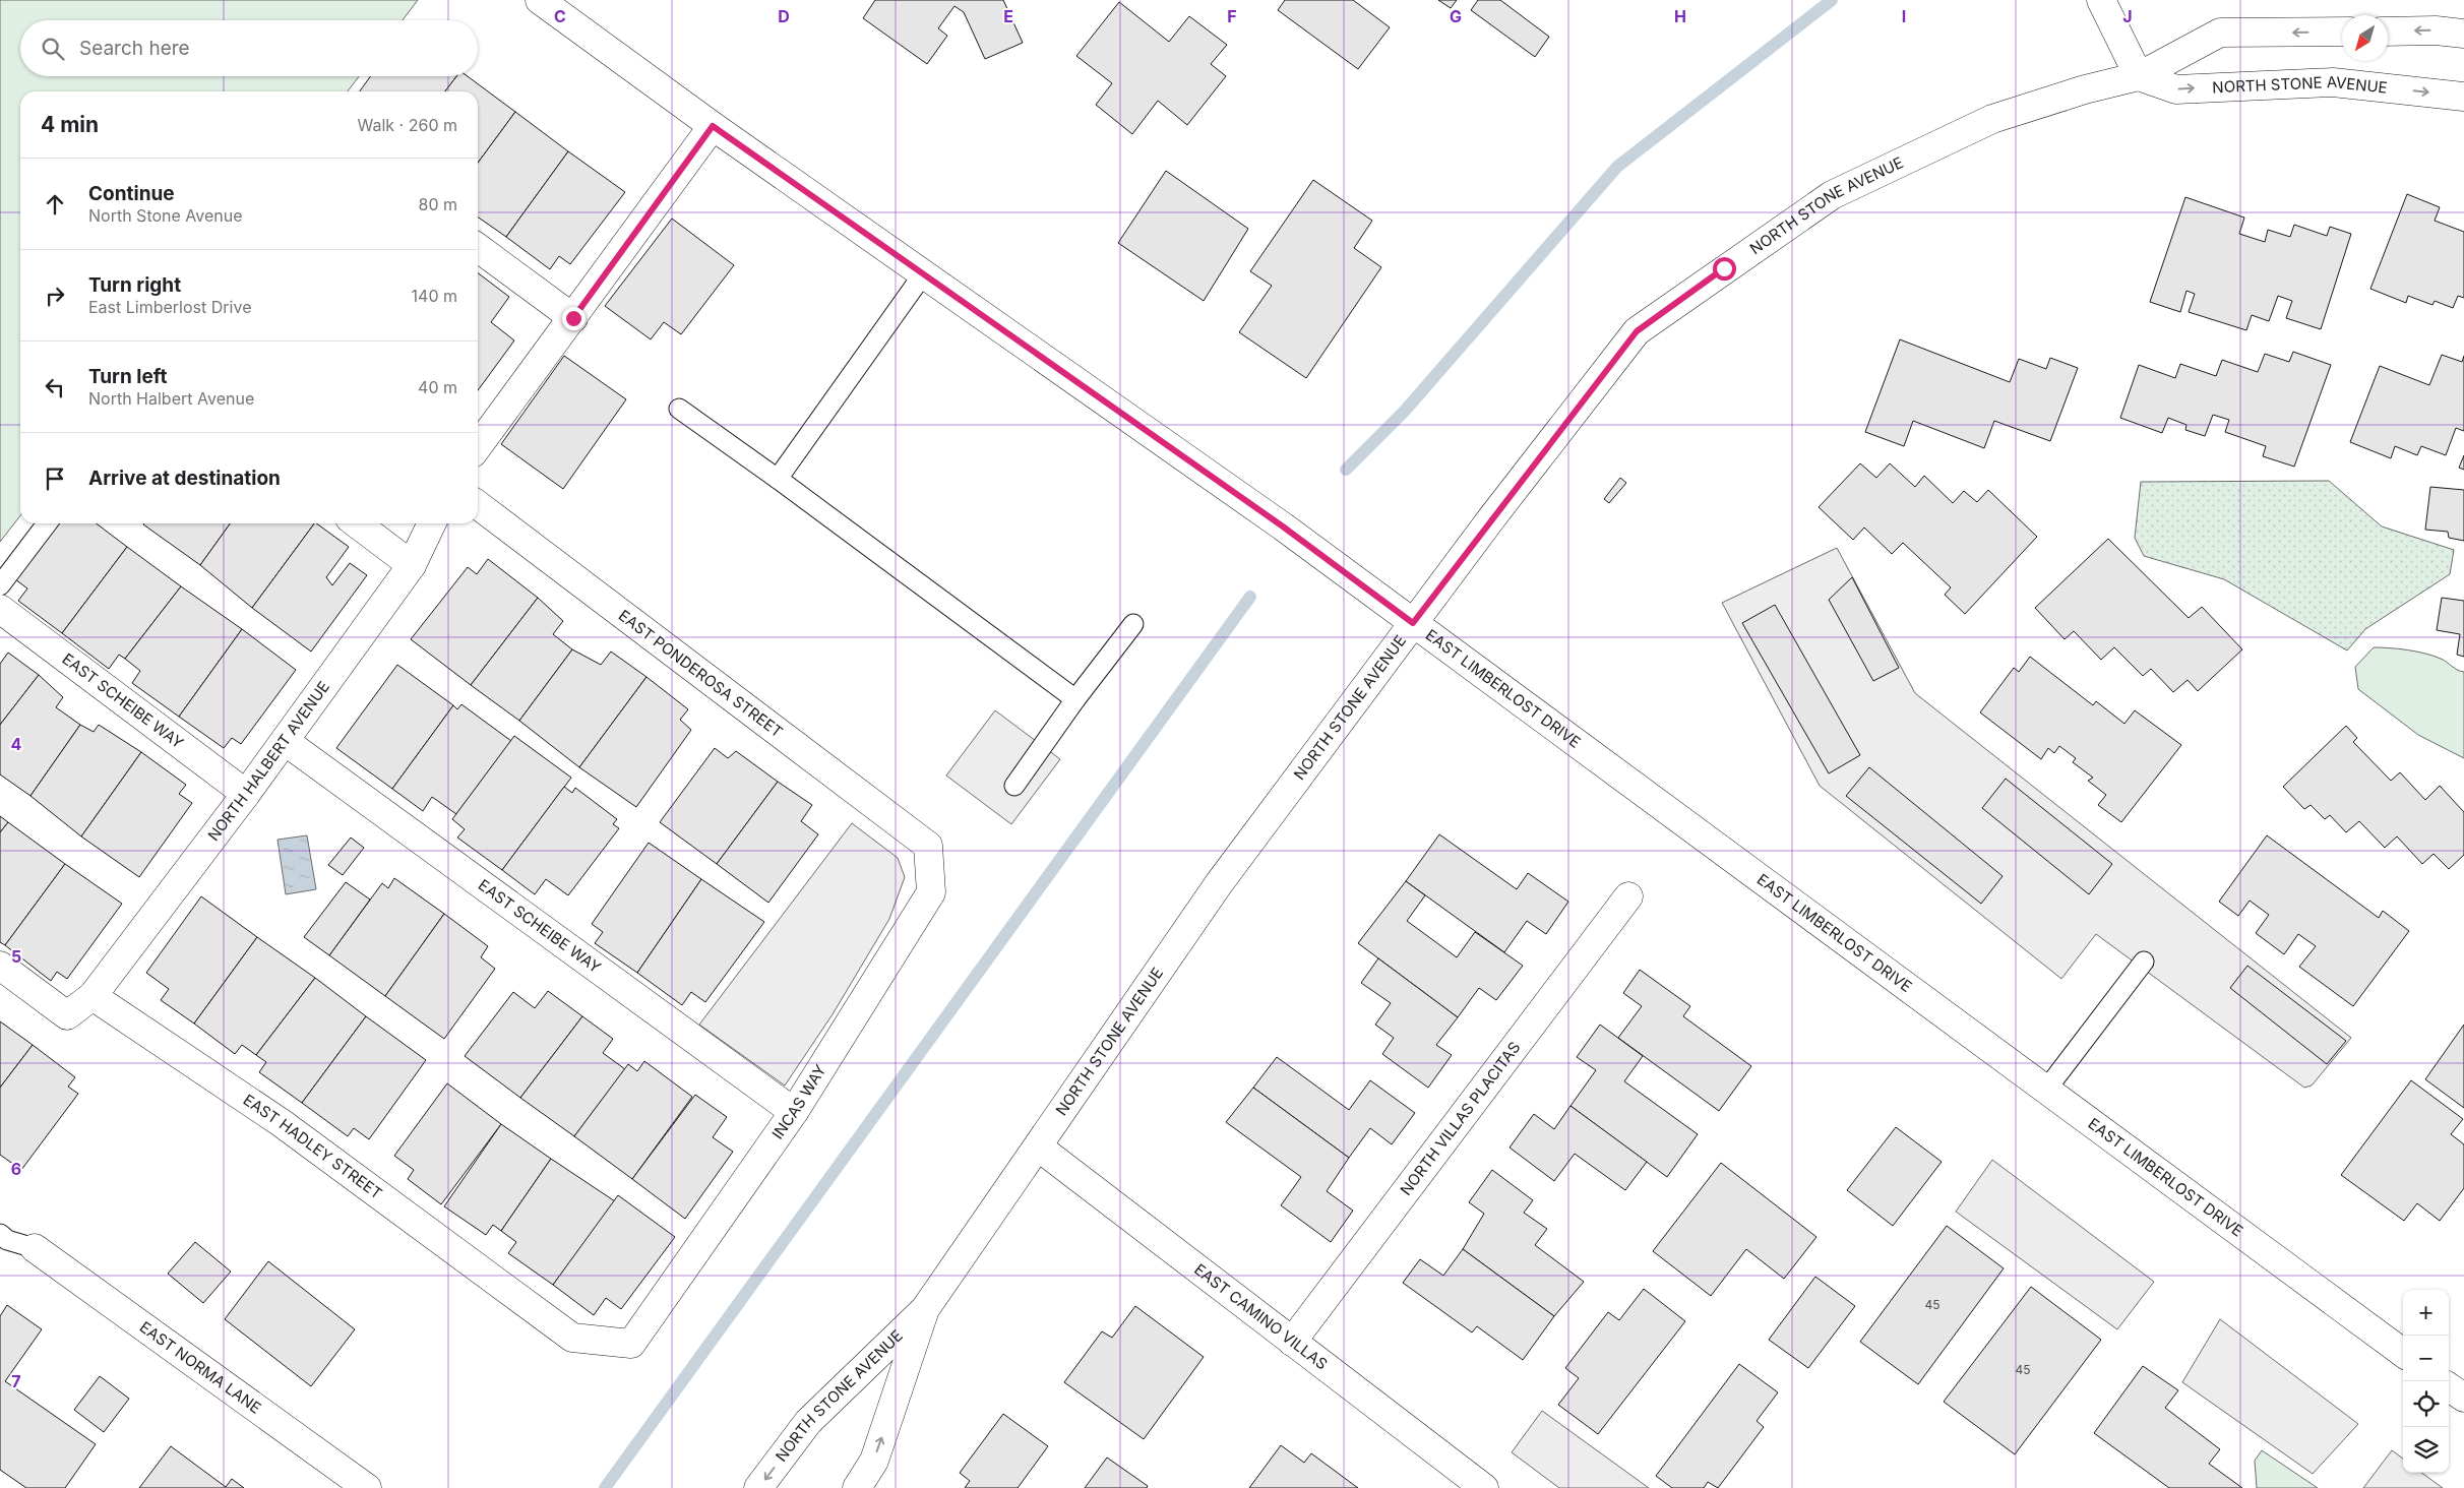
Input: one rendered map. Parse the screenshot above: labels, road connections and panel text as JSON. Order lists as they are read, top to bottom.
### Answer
{
  "streets": {
    "street": [
      "NORTH STONE AVENUE",
      "EAST PONDEROSA STREET",
      "EAST LIMBERLOST DRIVE",
      "EAST SCHEIBE WAY",
      "NORTH HALBERT AVENUE",
      "INCAS WAY",
      "NORTH VILLAS PLACITAS",
      "EAST HADLEY STREET",
      "EAST CAMINO VILLAS",
      "EAST NORMA LANE"
    ]
  },
  "crossings": [
    ["NORTH STONE AVENUE", "EAST LIMBERLOST DRIVE"],
    ["NORTH STONE AVENUE", "EAST CAMINO VILLAS"],
    ["EAST PONDEROSA STREET", "INCAS WAY"],
    ["EAST SCHEIBE WAY", "NORTH HALBERT AVENUE"],
    ["EAST SCHEIBE WAY", "INCAS WAY"],
    ["NORTH HALBERT AVENUE", "EAST HADLEY STREET"],
    ["INCAS WAY", "EAST HADLEY STREET"],
    ["NORTH VILLAS PLACITAS", "EAST CAMINO VILLAS"]
  ],
  "house_numbers": ["45", "45"],
  "north": "bottom left",
  "page": {
    "search": "Search here",
    "heading": ["4 min", "Walk · 260 m"],
    "list": [
      ["Continue", "North Stone Avenue", "80 m"],
      ["Turn right", "East Limberlost Drive", "140 m"],
      ["Turn left", "North Halbert Avenue", "40 m"],
      "Arrive at destination"
    ],
    "map_buttons": ["+", "−"]
  },
  "grid": {
    "columns": [
      "C",
      "D",
      "E",
      "F",
      "G",
      "H",
      "I",
      "J"
    ],
    "rows": [
      "4",
      "5",
      "6",
      "7"
    ]
  }
}
